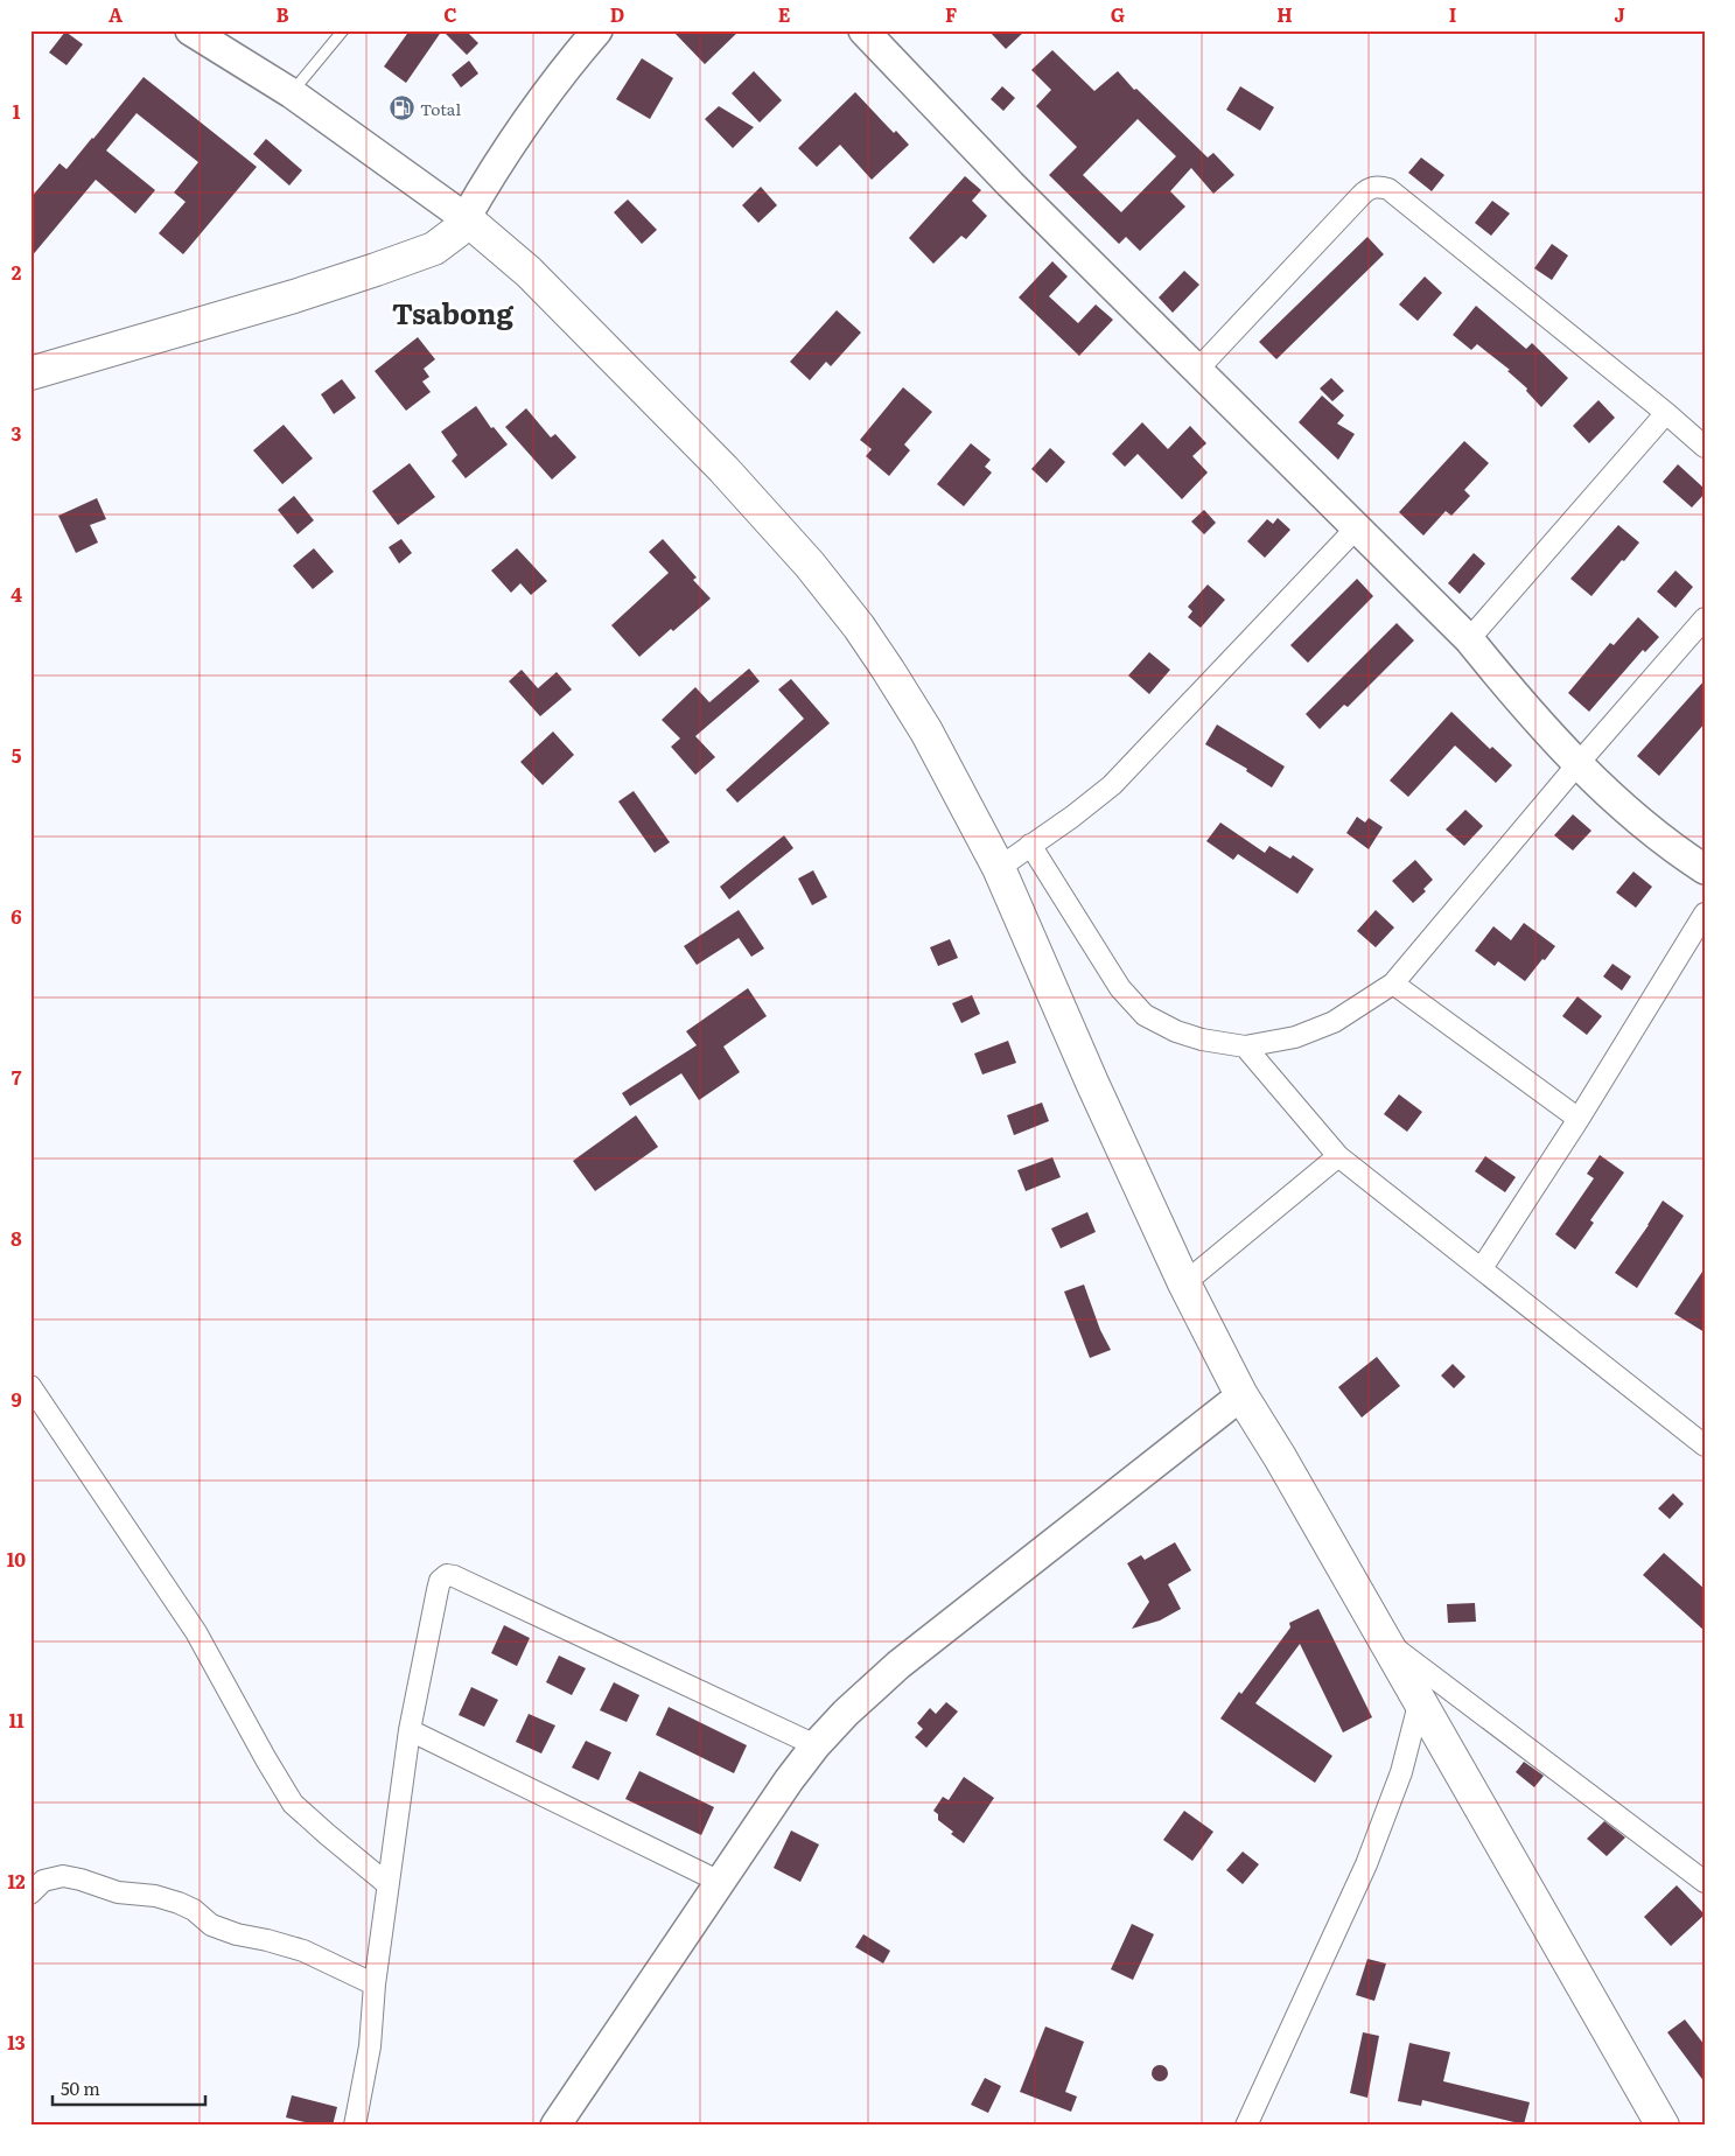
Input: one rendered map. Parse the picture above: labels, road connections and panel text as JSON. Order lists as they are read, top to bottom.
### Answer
{
  "districts": ["Tsabong"],
  "places": {
    "fuel station": ["Total"]
  },
  "scale_bar": "50 m",
  "grid": {
    "columns": [
      "A",
      "B",
      "C",
      "D",
      "E",
      "F",
      "G",
      "H",
      "I",
      "J"
    ],
    "rows": [
      "1",
      "2",
      "3",
      "4",
      "5",
      "6",
      "7",
      "8",
      "9",
      "10",
      "11",
      "12",
      "13"
    ]
  }
}
